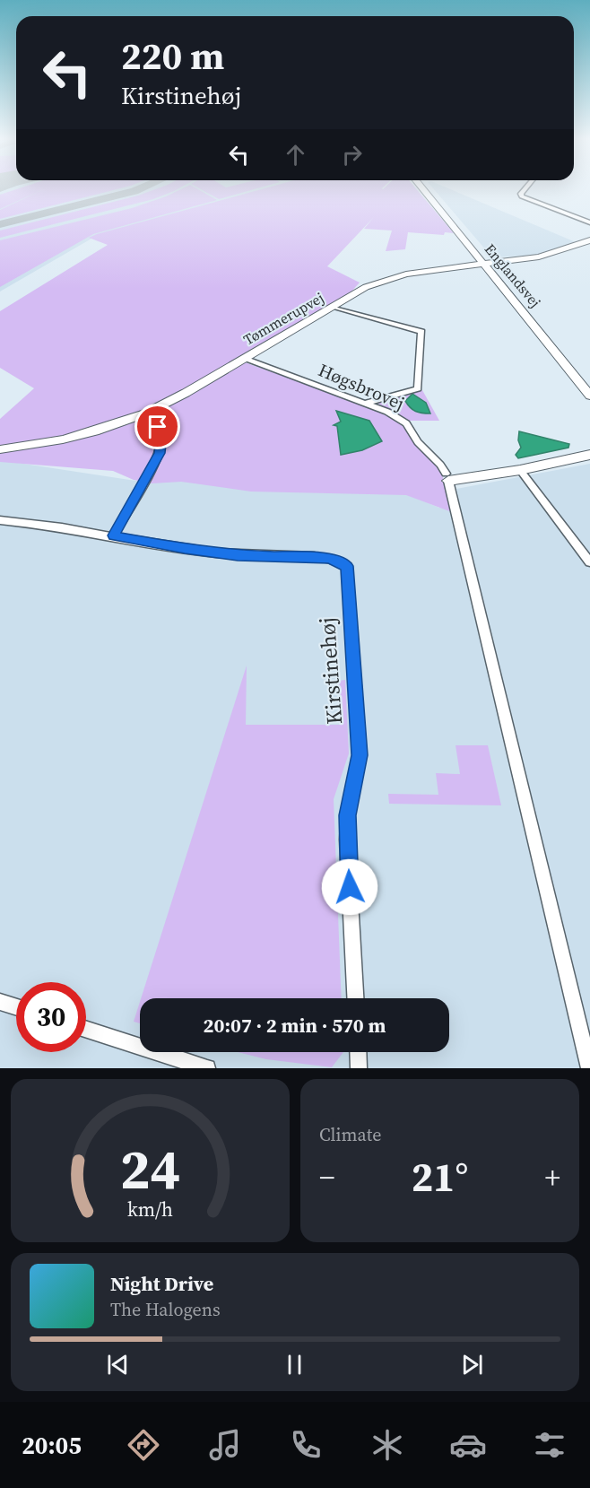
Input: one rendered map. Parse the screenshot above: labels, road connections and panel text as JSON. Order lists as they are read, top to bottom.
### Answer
{
  "streets": {
    "main road": ["Englandsvej", "Tømmerupvej"],
    "street": ["Høgsbrovej", "Kirstinehøj"]
  },
  "crossings": [
    ["Englandsvej", "Tømmerupvej"],
    ["Tømmerupvej", "Høgsbrovej"]
  ],
  "page": {
    "turn": ["220 m", "Kirstinehøj"],
    "limit": "30",
    "trip": "20:07 · 2 min · 570 m",
    "tile": "Climate",
    "heat": ["−", "21°", "+"],
    "song": ["Night Drive", "The Halogens"],
    "tabs": "20:05",
    "gauge": ["24", "km/h"]
  }
}
